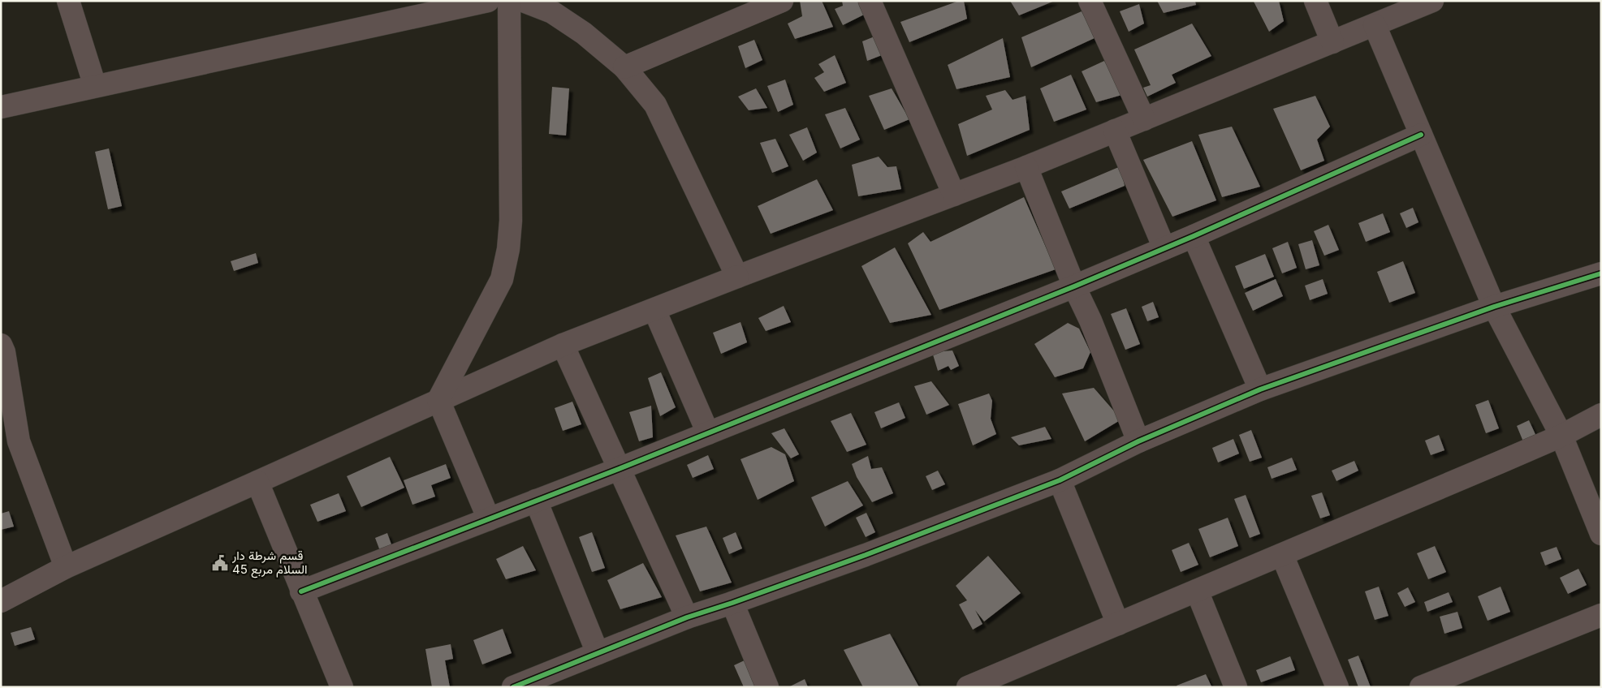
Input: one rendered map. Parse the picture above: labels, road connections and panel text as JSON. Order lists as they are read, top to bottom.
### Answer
{
  "places": {
    "public building": ["قسم شرطة دار السلام مربع 45"]
  }
}
